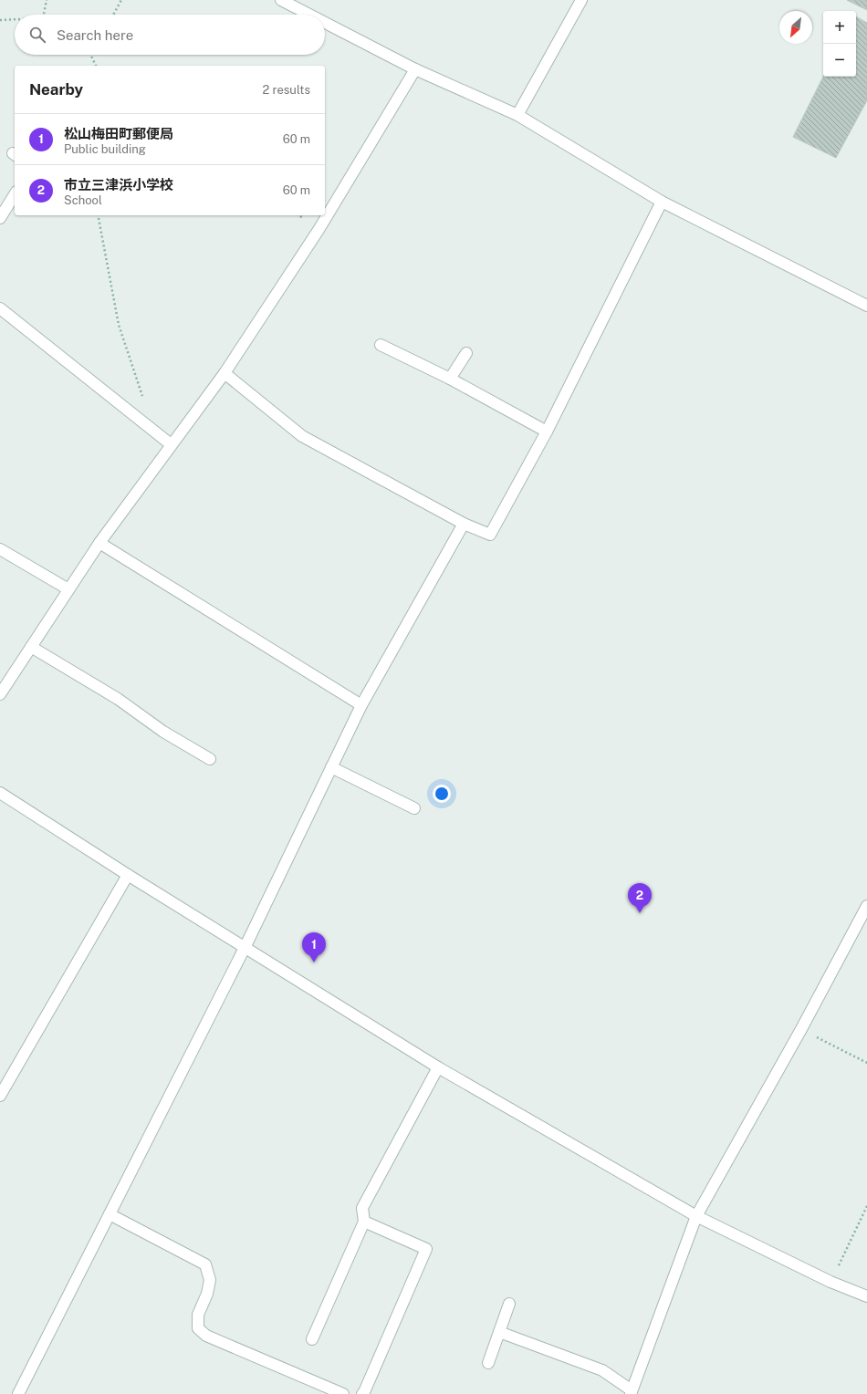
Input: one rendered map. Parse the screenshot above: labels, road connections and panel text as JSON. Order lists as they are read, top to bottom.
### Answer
{
  "north": "bottom left",
  "page": {
    "map_buttons": ["+", "−"],
    "search": "Search here",
    "heading": ["Nearby", "2 results"],
    "list": [
      {
        "mark": "1",
        "name": "松山梅田町郵便局",
        "note": "Public building",
        "value": "60 m"
      },
      {
        "mark": "2",
        "name": "市立三津浜小学校",
        "note": "School",
        "value": "60 m"
      }
    ],
    "pins": ["2", "1"]
  }
}
